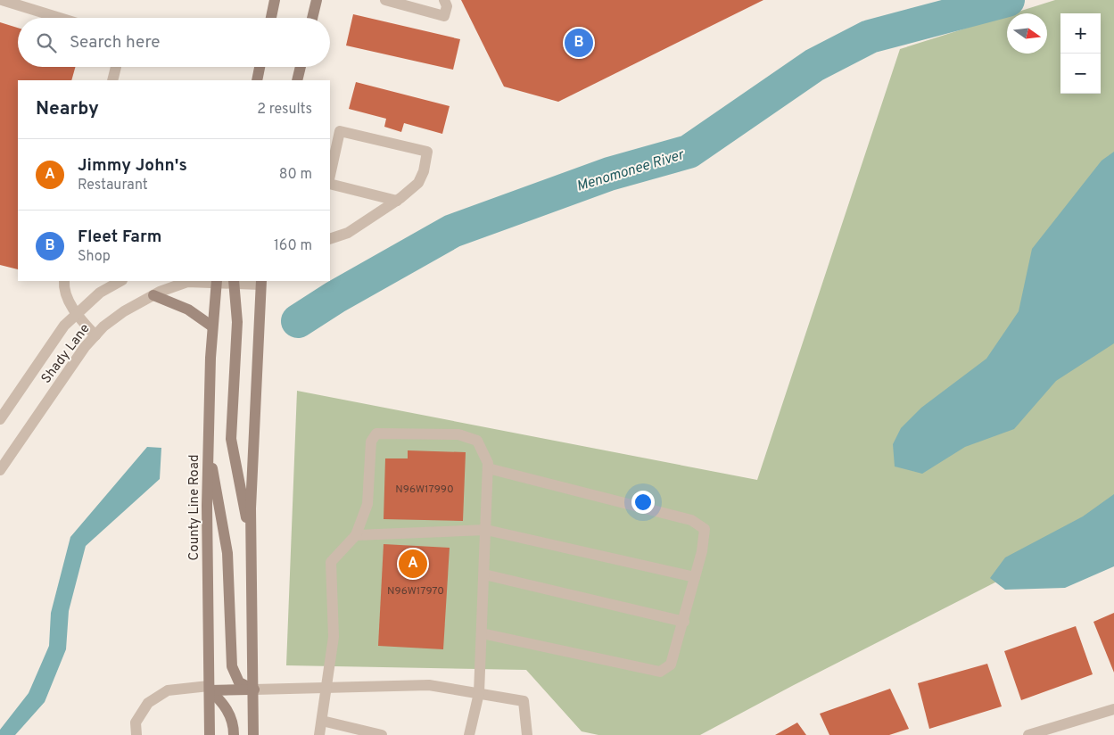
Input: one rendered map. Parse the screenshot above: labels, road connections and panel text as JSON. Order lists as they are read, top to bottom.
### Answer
{
  "streets": {
    "main road": ["County Line Road"],
    "street": ["Shady Lane"]
  },
  "crossings": [
    ["Shady Lane", "County Line Road"]
  ],
  "water": ["Menomonee River"],
  "house_numbers": ["N96W17990", "N96W17970"],
  "north": "right",
  "page": {
    "map_buttons": ["+", "−"],
    "search": "Search here",
    "pins": ["B", "A"],
    "heading": ["Nearby", "2 results"],
    "list": [
      {
        "mark": "A",
        "name": "Jimmy John's",
        "note": "Restaurant",
        "value": "80 m"
      },
      {
        "mark": "B",
        "name": "Fleet Farm",
        "note": "Shop",
        "value": "160 m"
      }
    ]
  }
}
